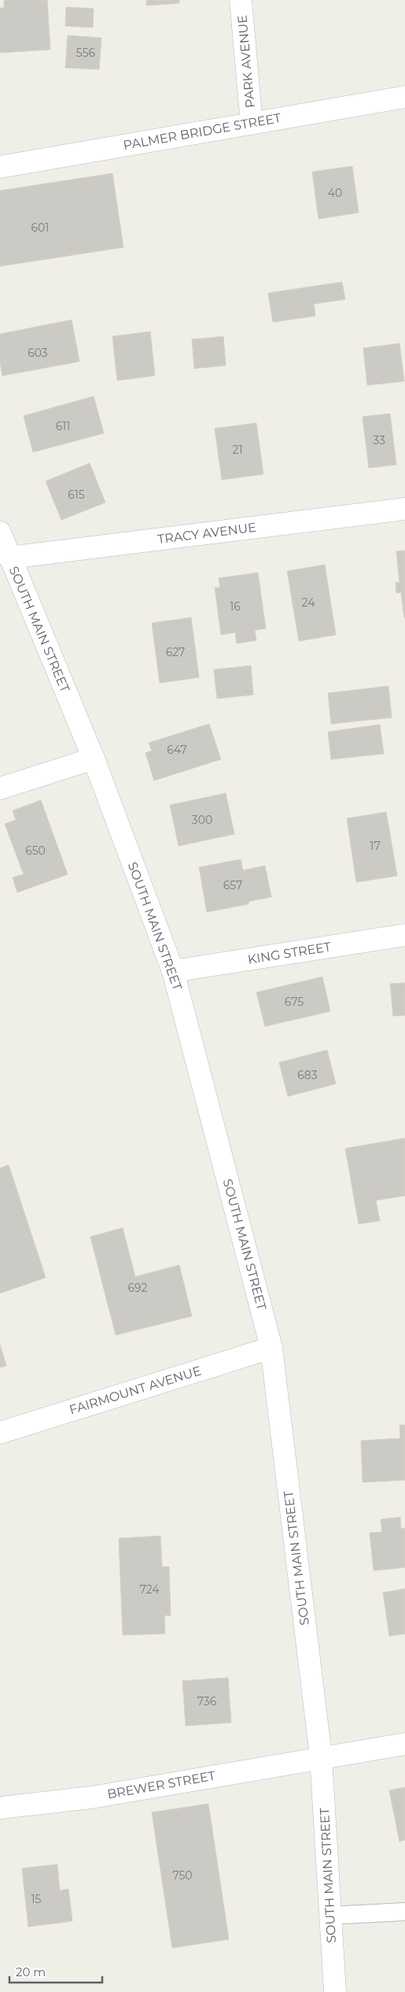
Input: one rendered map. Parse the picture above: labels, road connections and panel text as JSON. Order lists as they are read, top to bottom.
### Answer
{
  "streets": {
    "street": [
      "PARK AVENUE",
      "PALMER BRIDGE STREET",
      "TRACY AVENUE",
      "SOUTH MAIN STREET",
      "KING STREET",
      "FAIRMOUNT AVENUE",
      "BREWER STREET"
    ]
  },
  "crossings": [
    ["PARK AVENUE", "PALMER BRIDGE STREET"],
    ["TRACY AVENUE", "SOUTH MAIN STREET"],
    ["SOUTH MAIN STREET", "KING STREET"],
    ["SOUTH MAIN STREET", "FAIRMOUNT AVENUE"],
    ["SOUTH MAIN STREET", "BREWER STREET"]
  ],
  "house_numbers": [
    "556",
    "40",
    "601",
    "603",
    "611",
    "33",
    "21",
    "615",
    "24",
    "16",
    "627",
    "647",
    "300",
    "17",
    "650",
    "657",
    "675",
    "683",
    "692",
    "724",
    "736",
    "750",
    "15"
  ],
  "scale_bar": "20 m"
}
